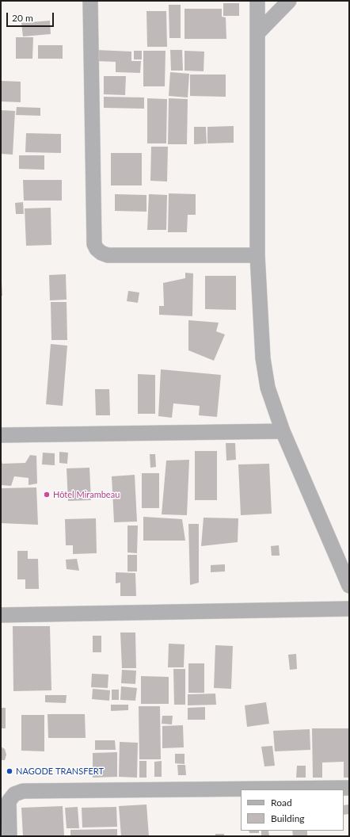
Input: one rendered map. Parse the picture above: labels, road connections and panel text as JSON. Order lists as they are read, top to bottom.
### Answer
{
  "places": ["Hôtel Mirambeau", "NAGODE TRANSFERT"],
  "legend": ["Road", "Building"],
  "scale_bar": "20 m"
}
